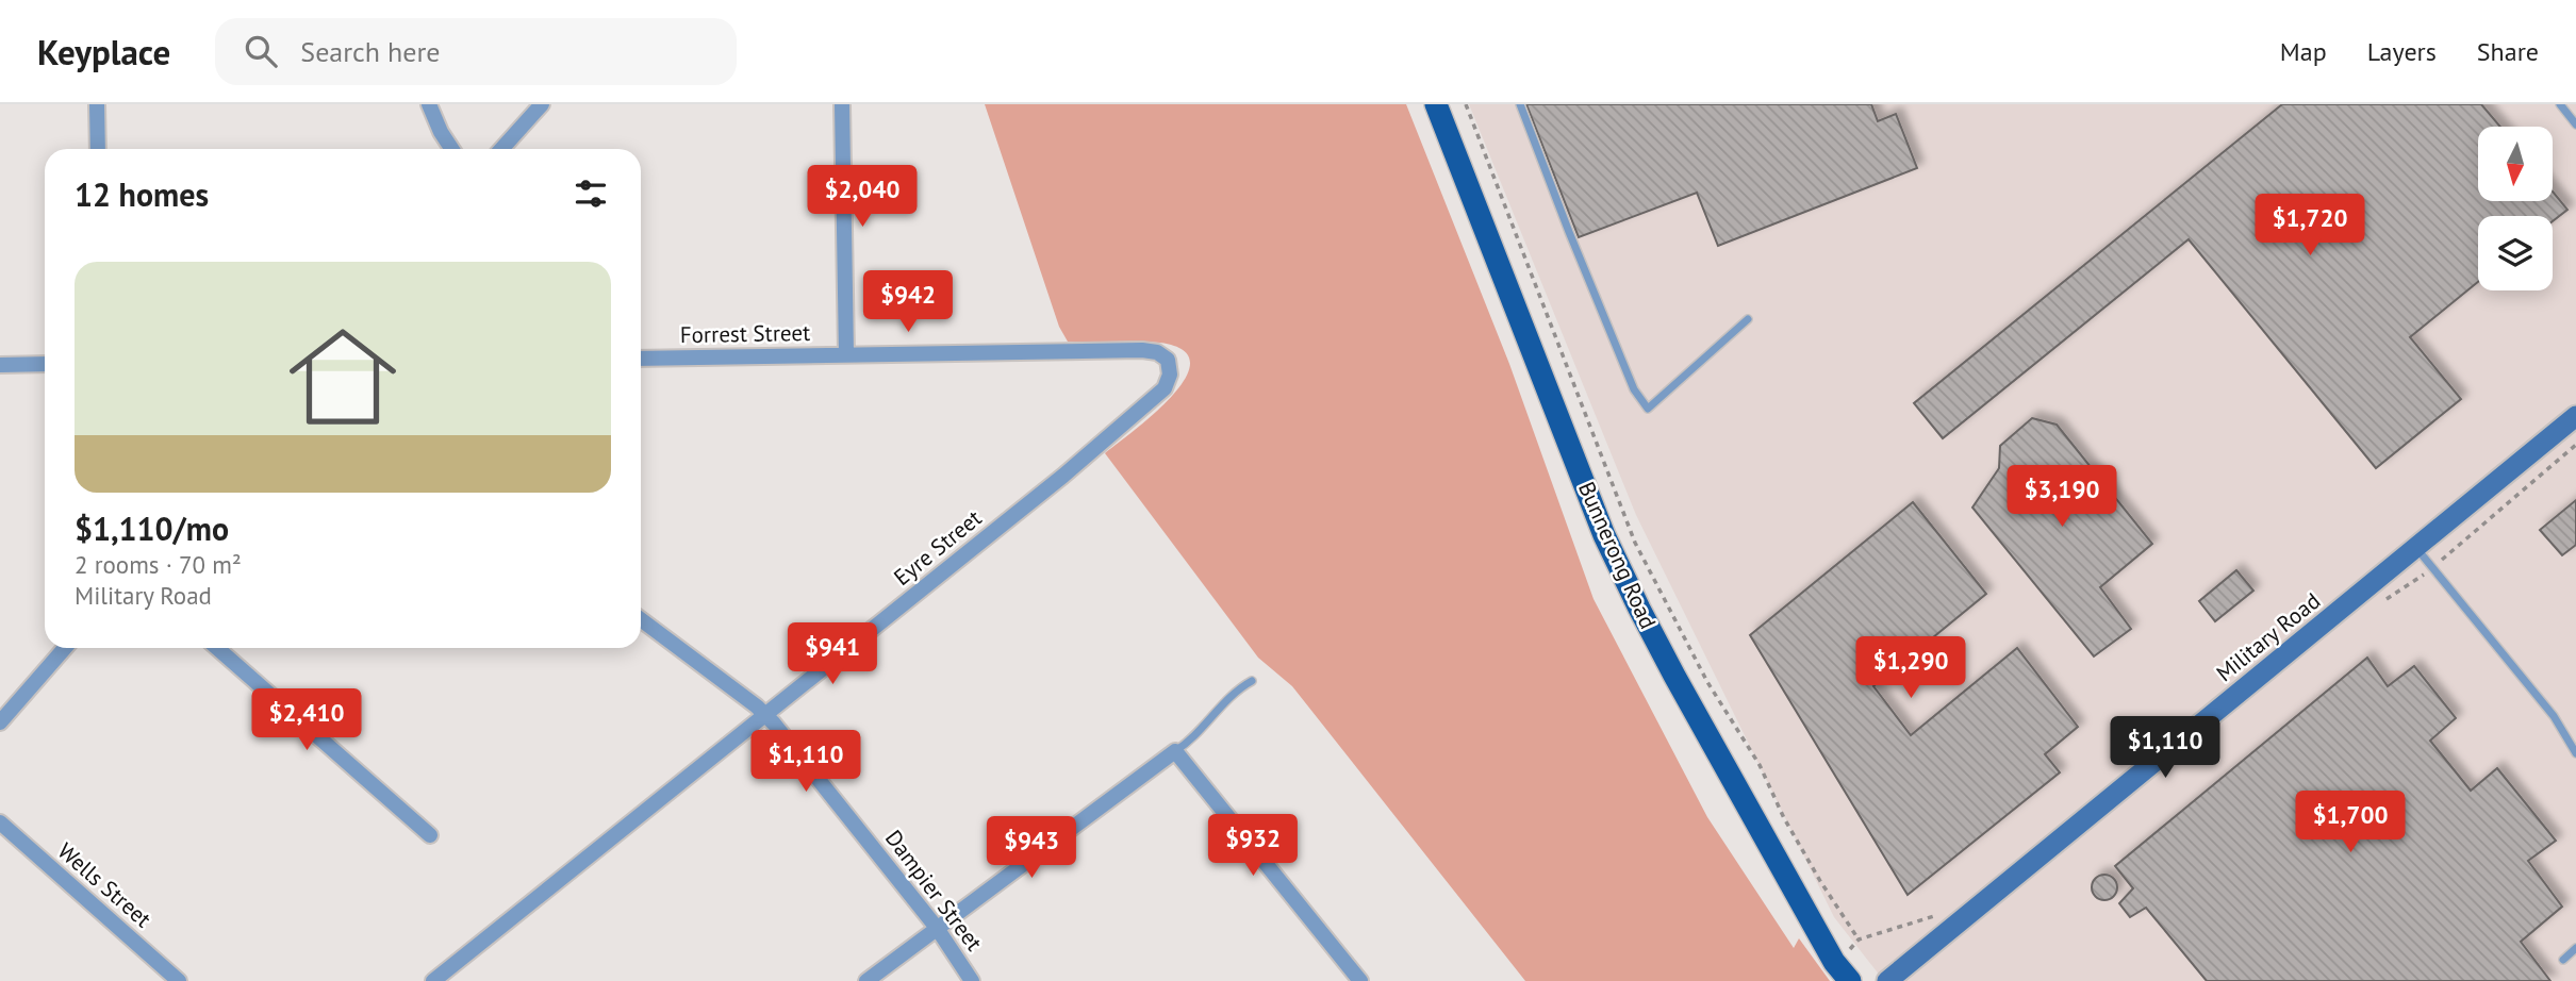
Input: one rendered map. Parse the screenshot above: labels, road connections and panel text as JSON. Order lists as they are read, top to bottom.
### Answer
{
  "streets": {
    "main road": ["Bunnerong Road"],
    "street": [
      "Forrest Street",
      "Eyre Street",
      "Military Road",
      "Wells Street",
      "Dampier Street"
    ]
  },
  "crossings": [
    ["Forrest Street", "Eyre Street"],
    ["Eyre Street", "Dampier Street"]
  ],
  "north": "bottom",
  "page": {
    "header": "Keyplace",
    "search": "Search here",
    "nav": ["Map", "Layers", "Share"],
    "heading": "12 homes",
    "price": [
      "$2,040",
      "$1,720",
      "$942",
      "$3,190",
      "$941",
      "$1,290",
      "$2,410",
      "$1,110",
      "$1,110",
      "$1,700",
      "$932",
      "$943"
    ],
    "list": [
      {
        "name": "$1,110/mo",
        "note": "2 rooms · 70 m² · Military Road"
      }
    ]
  }
}
